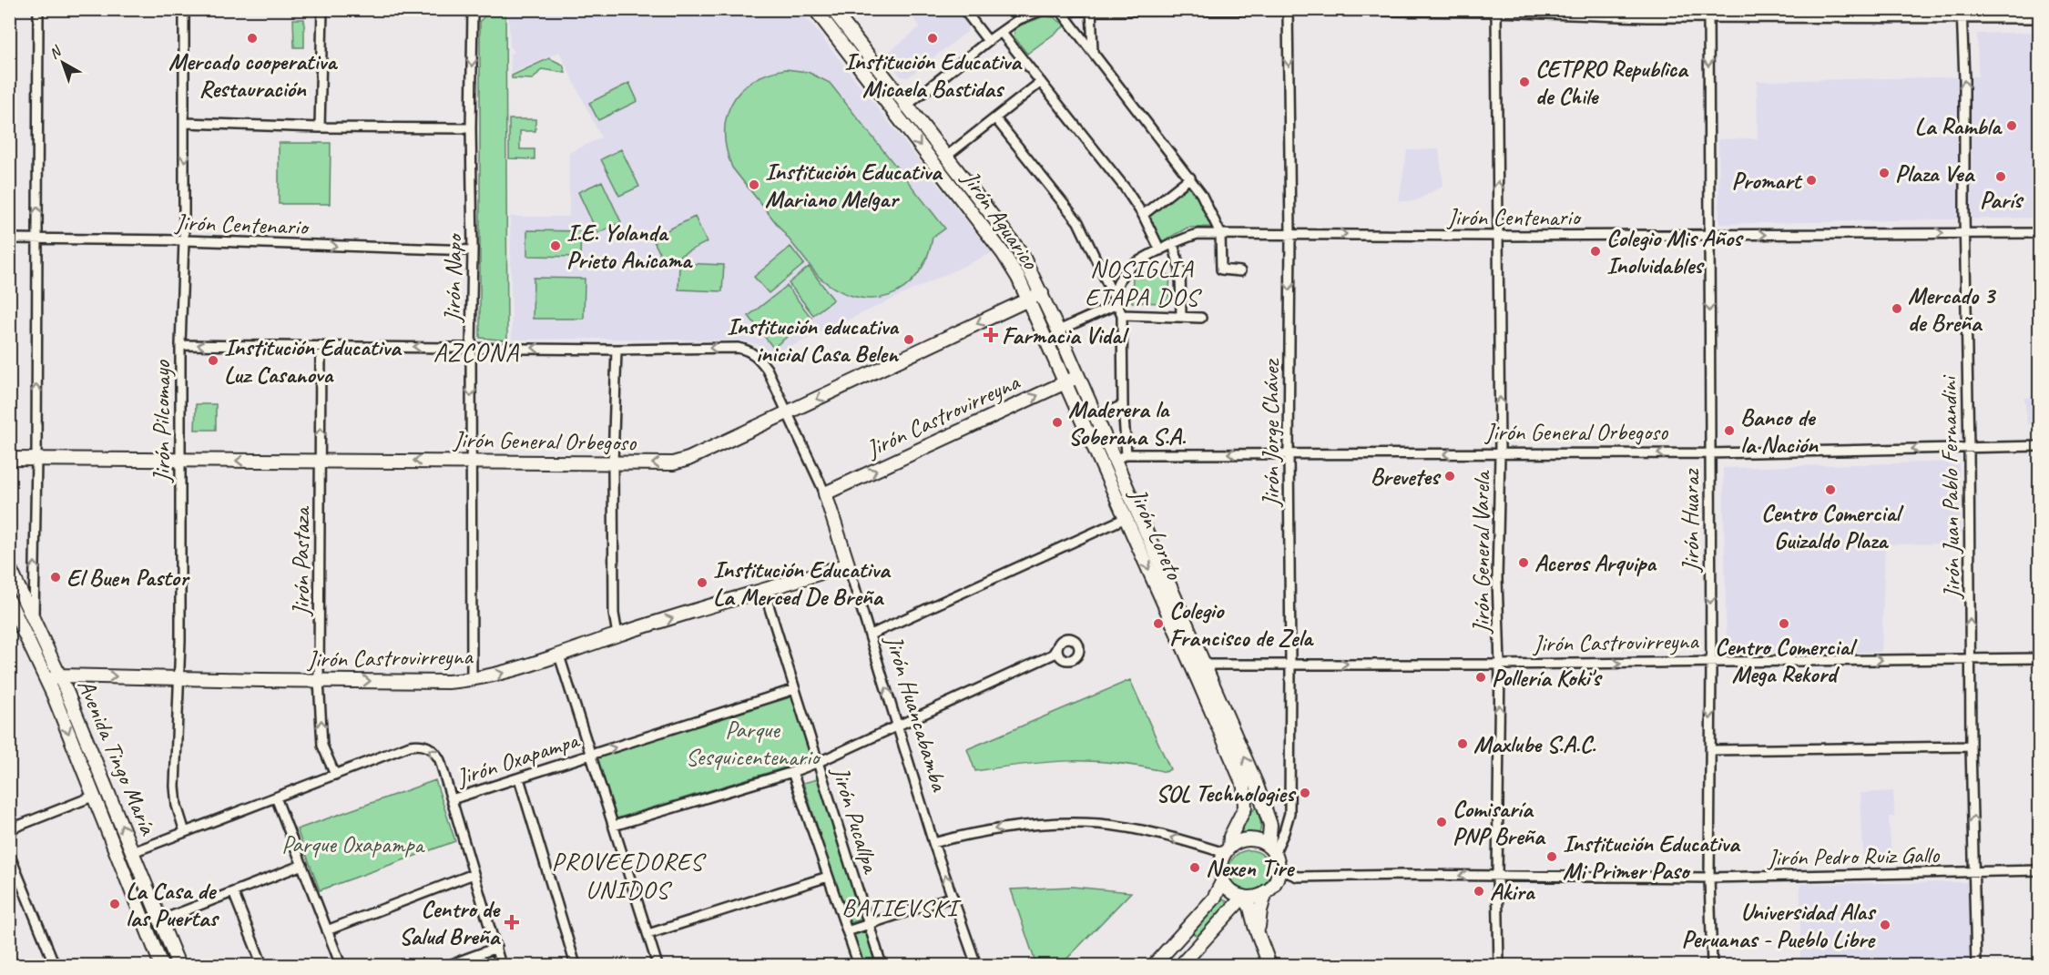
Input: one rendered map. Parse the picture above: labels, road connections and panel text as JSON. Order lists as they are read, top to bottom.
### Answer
{
  "streets": {
    "main road": [
      "Jirón Aguarico",
      "Jirón Castrovirreyna",
      "Jirón General Orbegoso",
      "Jirón Loreto",
      "Jirón Huancabamba",
      "Avenida Tingo María"
    ],
    "street": [
      "Jirón Centenario",
      "Jirón Napo",
      "Jirón Pilcomayo",
      "Jirón Jorge Chávez",
      "Jirón Juan Pablo Fernandini",
      "Jirón Huaraz",
      "Jirón General Varela",
      "Jirón Pastaza",
      "Jirón Oxapampa",
      "Jirón Pucallpa",
      "Jirón Pedro Ruiz Gallo"
    ]
  },
  "crossings": [
    ["Jirón Centenario", "Jirón Napo"],
    ["Jirón Centenario", "Jirón Pilcomayo"],
    ["Jirón Centenario", "Jirón Jorge Chávez"],
    ["Jirón Centenario", "Jirón Juan Pablo Fernandini"],
    ["Jirón Centenario", "Jirón Huaraz"],
    ["Jirón Centenario", "Jirón General Varela"],
    ["Jirón Aguarico", "Jirón General Orbegoso"],
    ["Jirón Aguarico", "Jirón Loreto"],
    ["Jirón Napo", "Jirón Castrovirreyna"],
    ["Jirón Napo", "Jirón General Orbegoso"],
    ["Jirón Napo", "Jirón Huancabamba"],
    ["Jirón Castrovirreyna", "Jirón Pilcomayo"],
    ["Jirón Castrovirreyna", "Jirón Jorge Chávez"],
    ["Jirón Castrovirreyna", "Jirón Juan Pablo Fernandini"],
    ["Jirón Castrovirreyna", "Jirón Huaraz"],
    ["Jirón Castrovirreyna", "Jirón Loreto"],
    ["Jirón Castrovirreyna", "Jirón General Varela"],
    ["Jirón Castrovirreyna", "Jirón Pastaza"],
    ["Jirón Castrovirreyna", "Jirón Huancabamba"],
    ["Jirón Castrovirreyna", "Avenida Tingo María"],
    ["Jirón Castrovirreyna", "Jirón Pucallpa"],
    ["Jirón Pilcomayo", "Jirón General Orbegoso"],
    ["Jirón Pilcomayo", "Jirón Huancabamba"],
    ["Jirón Pilcomayo", "Jirón Oxapampa"],
    ["Jirón General Orbegoso", "Jirón Jorge Chávez"],
    ["Jirón General Orbegoso", "Jirón Juan Pablo Fernandini"],
    ["Jirón General Orbegoso", "Jirón Huaraz"],
    ["Jirón General Orbegoso", "Jirón Loreto"],
    ["Jirón General Orbegoso", "Jirón General Varela"],
    ["Jirón General Orbegoso", "Jirón Pastaza"],
    ["Jirón General Orbegoso", "Jirón Huancabamba"],
    ["Jirón Jorge Chávez", "Jirón Loreto"],
    ["Jirón Jorge Chávez", "Jirón Pedro Ruiz Gallo"],
    ["Jirón Juan Pablo Fernandini", "Jirón Pedro Ruiz Gallo"],
    ["Jirón Huaraz", "Jirón Pedro Ruiz Gallo"],
    ["Jirón Loreto", "Jirón Pedro Ruiz Gallo"],
    ["Jirón General Varela", "Jirón Pedro Ruiz Gallo"],
    ["Jirón Pastaza", "Jirón Huancabamba"],
    ["Jirón Pastaza", "Jirón Oxapampa"],
    ["Avenida Tingo María", "Jirón Oxapampa"],
    ["Jirón Oxapampa", "Jirón Pucallpa"]
  ],
  "one_way": [
    "Jirón Centenario",
    "Jirón Castrovirreyna",
    "Jirón General Orbegoso",
    "Jirón Jorge Chávez",
    "Jirón Juan Pablo Fernandini",
    "Jirón Huaraz",
    "Jirón General Varela",
    "Jirón Pastaza",
    "Jirón Huancabamba"
  ],
  "districts": [
    "NOSIGLIA ETAPA DOS",
    "AZCONA",
    "PROVEEDORES UNIDOS",
    "BATIEVSKI"
  ],
  "parks": ["Parque Sesquicentenario", "Parque Oxapampa"],
  "places": {
    "other": [
      "Mercado cooperativa Restauración",
      "Institución Educativa Micaela Bastidas",
      "CETPRO Republica de Chile",
      "La Rambla",
      "Plaza Vea",
      "París",
      "Promart",
      "Institución Educativa Mariano Melgar",
      "I.E. Yolanda Prieto Anicama",
      "Colegio Mis Años Inolvidables",
      "Mercado 3 de Breña",
      "Institución educativa inicial Casa Belen",
      "Institución Educativa Luz Casanova",
      "Maderera la Soberana S.A.",
      "Banco de la Nación",
      "Brevetes",
      "Centro Comercial Guizaldo Plaza",
      "Aceros Arquipa",
      "El Buen Pastor",
      "Institución Educativa La Merced De Breña",
      "Colegio Francisco de Zela",
      "Centro Comercial Mega Rekord",
      "Pollería Koki's",
      "Maxlube S.A.C.",
      "SOL Technologies",
      "Comisaría PNP Breña",
      "Institución Educativa Mi Primer Paso",
      "Nexen Tire",
      "Akira",
      "La Casa de las Puertas",
      "Universidad Alas Peruanas - Pueblo Libre"
    ],
    "health": ["Farmacia Vidal", "Centro de Salud Breña"]
  },
  "north": "top left"
}
